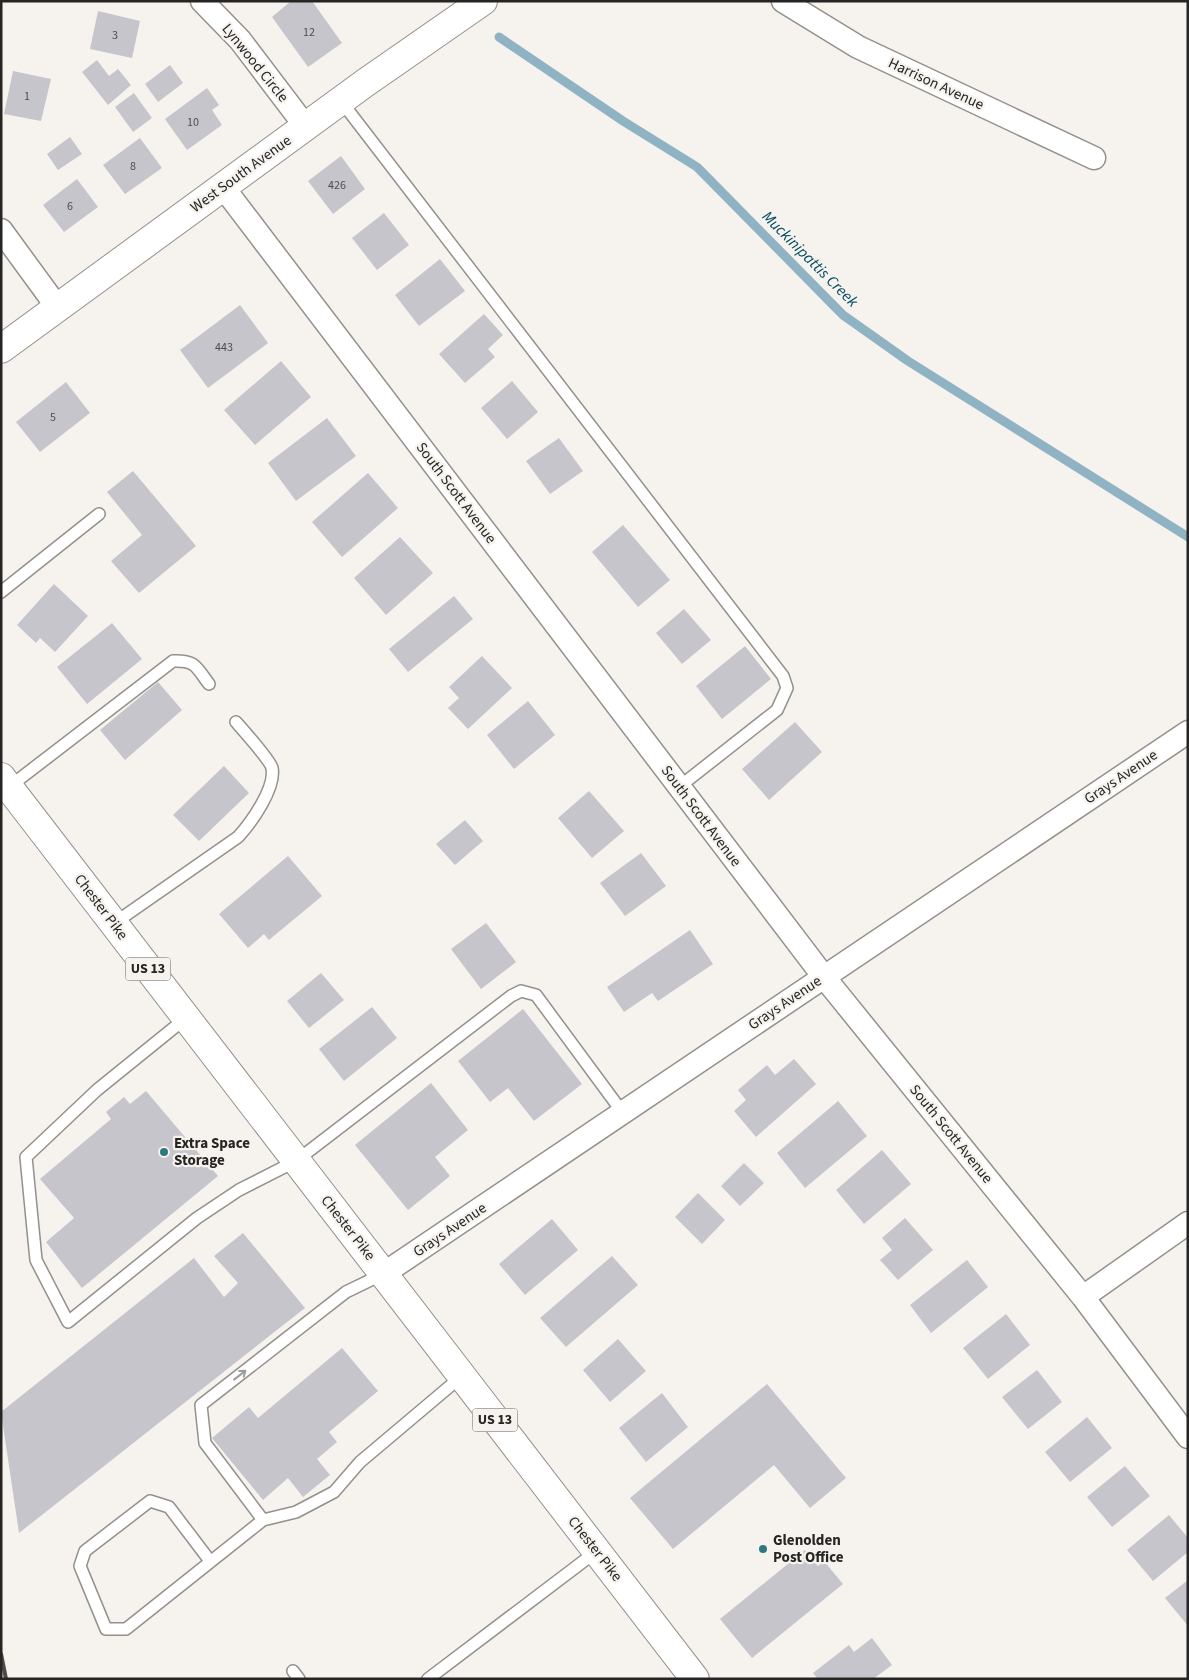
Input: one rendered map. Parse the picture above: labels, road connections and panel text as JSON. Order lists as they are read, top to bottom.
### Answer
{
  "streets": {
    "main road": ["West South Avenue", "Chester Pike", "US 13"],
    "street": [
      "Lynwood Circle",
      "Harrison Avenue",
      "South Scott Avenue",
      "Grays Avenue"
    ]
  },
  "crossings": [
    ["Lynwood Circle", "West South Avenue"],
    ["West South Avenue", "South Scott Avenue"],
    ["South Scott Avenue", "Grays Avenue"],
    ["Grays Avenue", "Chester Pike"]
  ],
  "water": ["Muckinipattis Creek"],
  "places": ["Extra Space Storage", "Glenolden Post Office"],
  "house_numbers": [
    "12",
    "3",
    "1",
    "10",
    "8",
    "426",
    "6",
    "443",
    "5"
  ]
}
